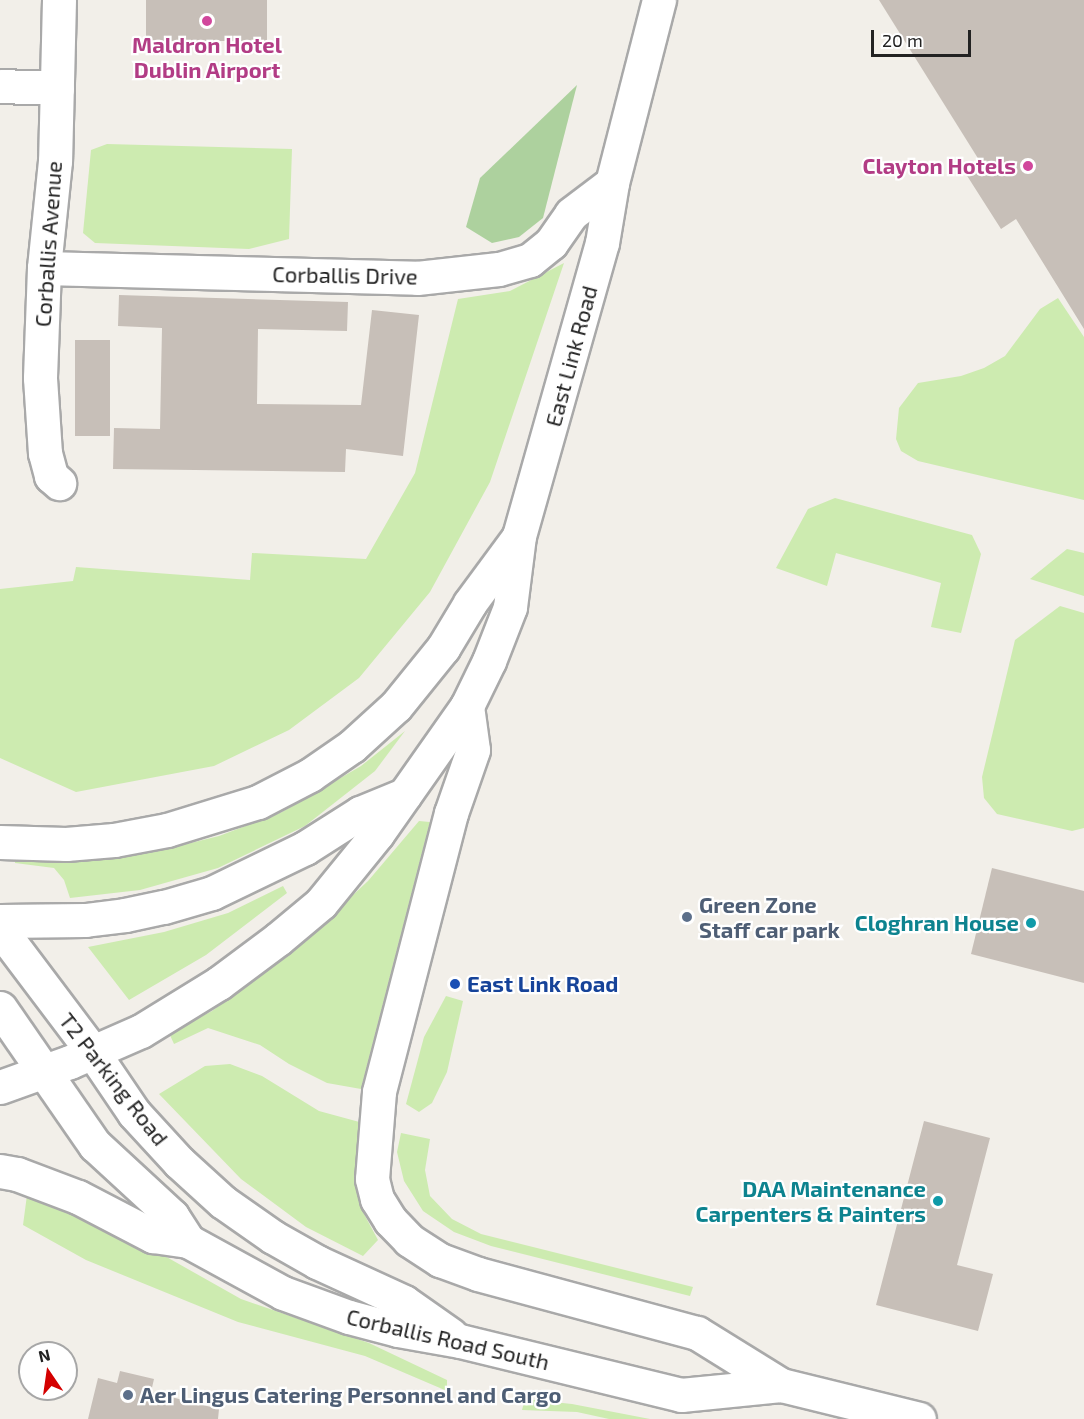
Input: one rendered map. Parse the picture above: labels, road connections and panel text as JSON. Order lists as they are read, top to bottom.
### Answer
{
  "streets": {
    "street": [
      "Corballis Avenue",
      "Corballis Drive",
      "East Link Road",
      "T2 Parking Road",
      "Corballis Road South"
    ]
  },
  "crossings": [
    ["Corballis Avenue", "Corballis Drive"],
    ["Corballis Drive", "East Link Road"],
    ["East Link Road", "T2 Parking Road"],
    ["T2 Parking Road", "Corballis Road South"]
  ],
  "places": [
    "Maldron Hotel Dublin Airport",
    "Clayton Hotels",
    "Green Zone Staff car park",
    "Cloghran House",
    "East Link Road",
    "DAA Maintenance Carpenters & Painters",
    "Aer Lingus Catering Personnel and Cargo"
  ],
  "scale_bar": "20 m",
  "north": "top"
}
